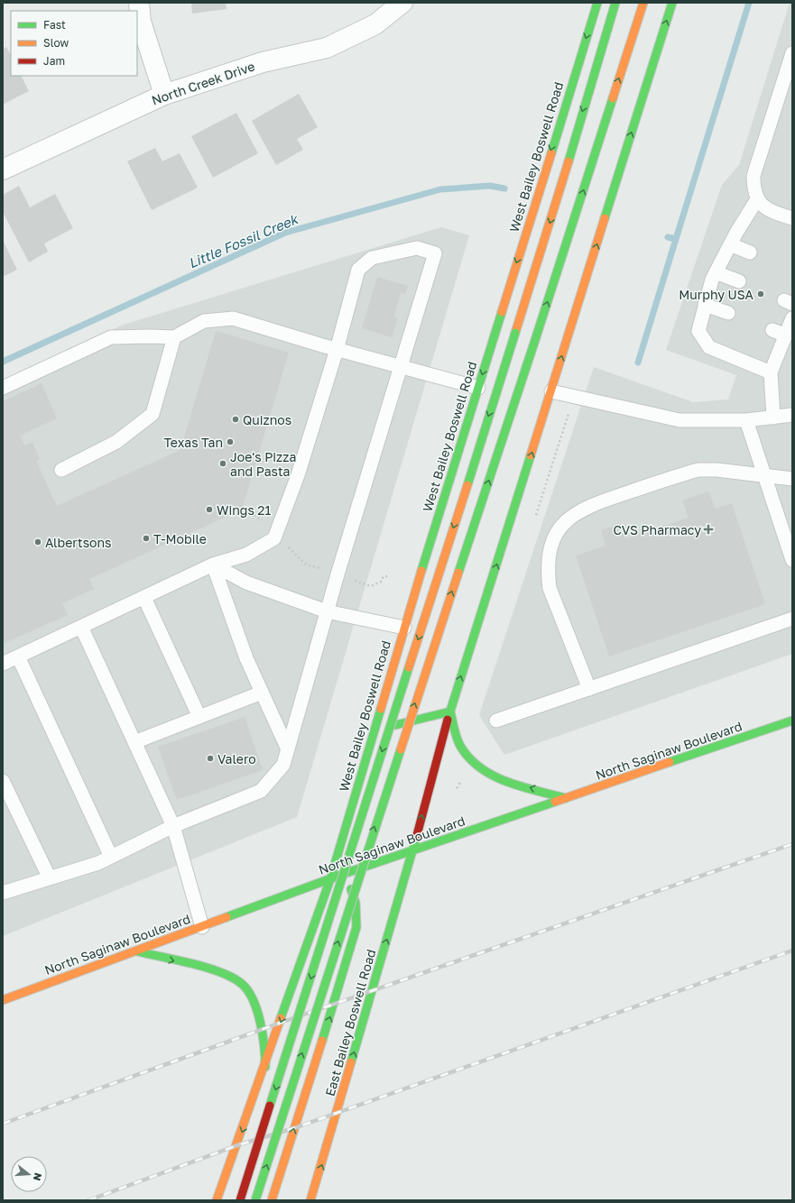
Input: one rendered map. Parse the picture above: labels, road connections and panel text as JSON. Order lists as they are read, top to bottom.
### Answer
{
  "streets": {
    "main road": ["West Bailey Boswell Road", "North Saginaw Boulevard", "East Bailey Boswell Road"],
    "street": ["North Creek Drive"]
  },
  "crossings": [
    ["West Bailey Boswell Road", "North Saginaw Boulevard"],
    ["North Saginaw Boulevard", "East Bailey Boswell Road"]
  ],
  "water": ["Little Fossil Creek"],
  "places": {
    "other": [
      "Murphy USA",
      "Quiznos",
      "Texas Tan",
      "Joe's Pizza and Pasta",
      "Wings 21",
      "T-Mobile",
      "Albertsons",
      "Valero"
    ],
    "health": ["CVS Pharmacy"]
  },
  "legend": ["Fast", "Slow", "Jam"],
  "north": "right"
}
